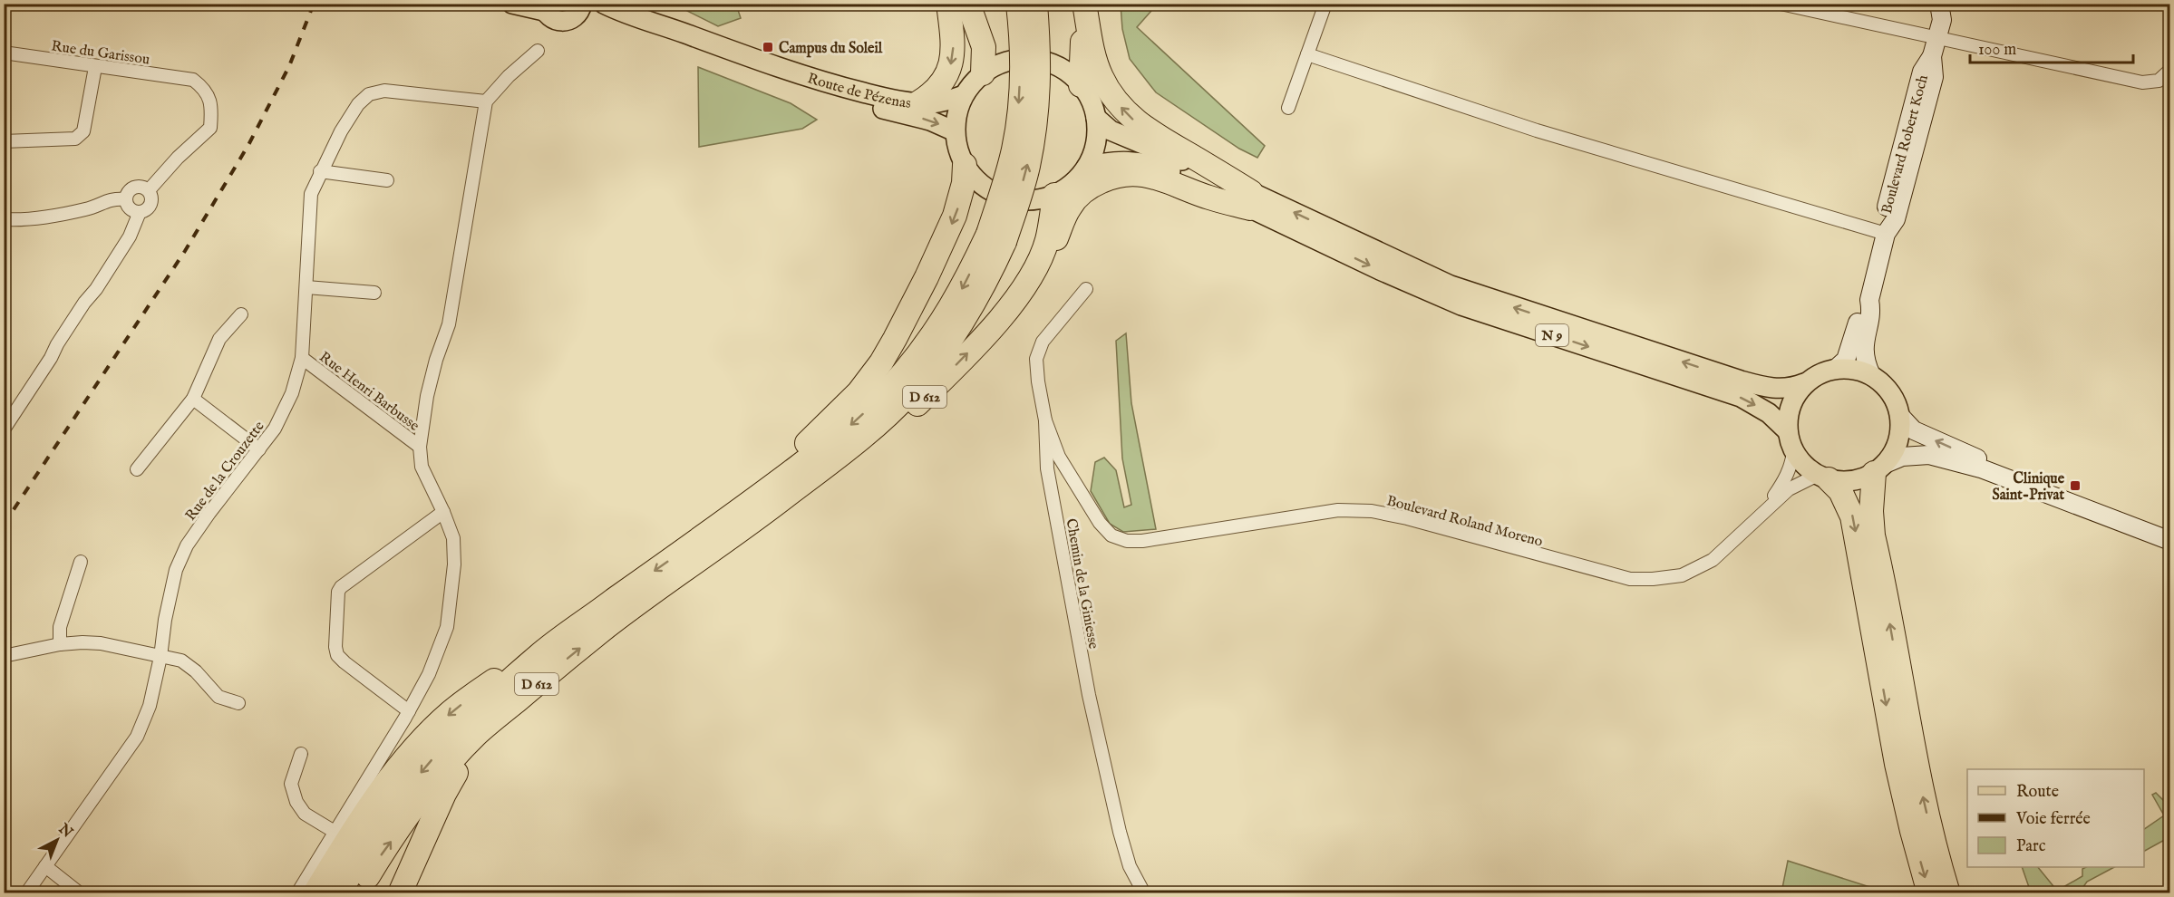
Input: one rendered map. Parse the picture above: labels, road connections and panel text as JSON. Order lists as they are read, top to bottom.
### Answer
{
  "streets": {
    "highway": ["D 612"],
    "main road": ["Route de Pézenas", "Boulevard Robert Koch", "N 9"],
    "street": [
      "Rue du Garissou",
      "Rue Henri Barbusse",
      "Rue de la Crouzette",
      "Boulevard Roland Moreno",
      "Chemin de la Giniesse"
    ]
  },
  "crossings": [
    ["Route de Pézenas", "N 9"],
    ["Route de Pézenas", "D 612"],
    ["Boulevard Robert Koch", "N 9"],
    ["Boulevard Robert Koch", "Boulevard Roland Moreno"],
    ["N 9", "D 612"],
    ["N 9", "Boulevard Roland Moreno"],
    ["Rue Henri Barbusse", "Rue de la Crouzette"],
    ["Boulevard Roland Moreno", "Chemin de la Giniesse"]
  ],
  "places": {
    "transit": ["Campus du Soleil", "Clinique Saint-Privat"]
  },
  "legend": ["Route", "Voie ferrée", "Parc"],
  "scale_bar": "100 m",
  "north": "top right"
}
